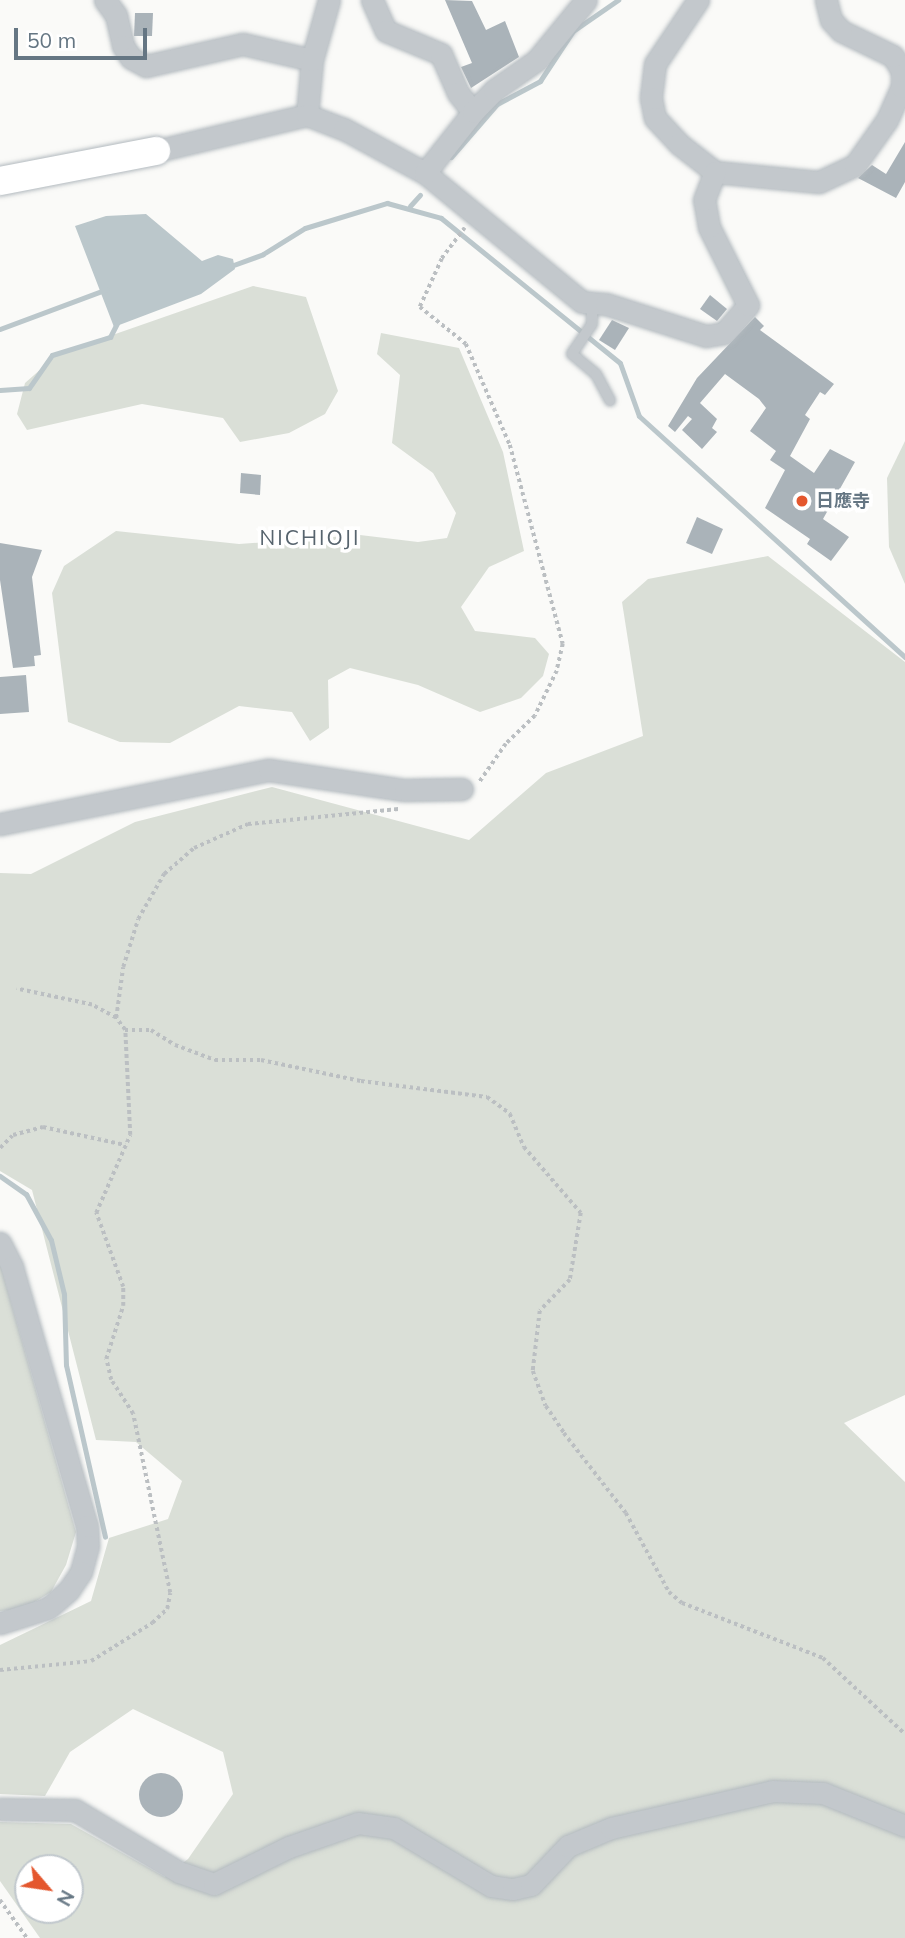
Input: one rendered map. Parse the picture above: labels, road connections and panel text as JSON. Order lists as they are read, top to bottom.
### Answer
{
  "districts": ["NICHIOJI"],
  "places": ["日應寺"],
  "scale_bar": "50 m",
  "north": "bottom right"
}
